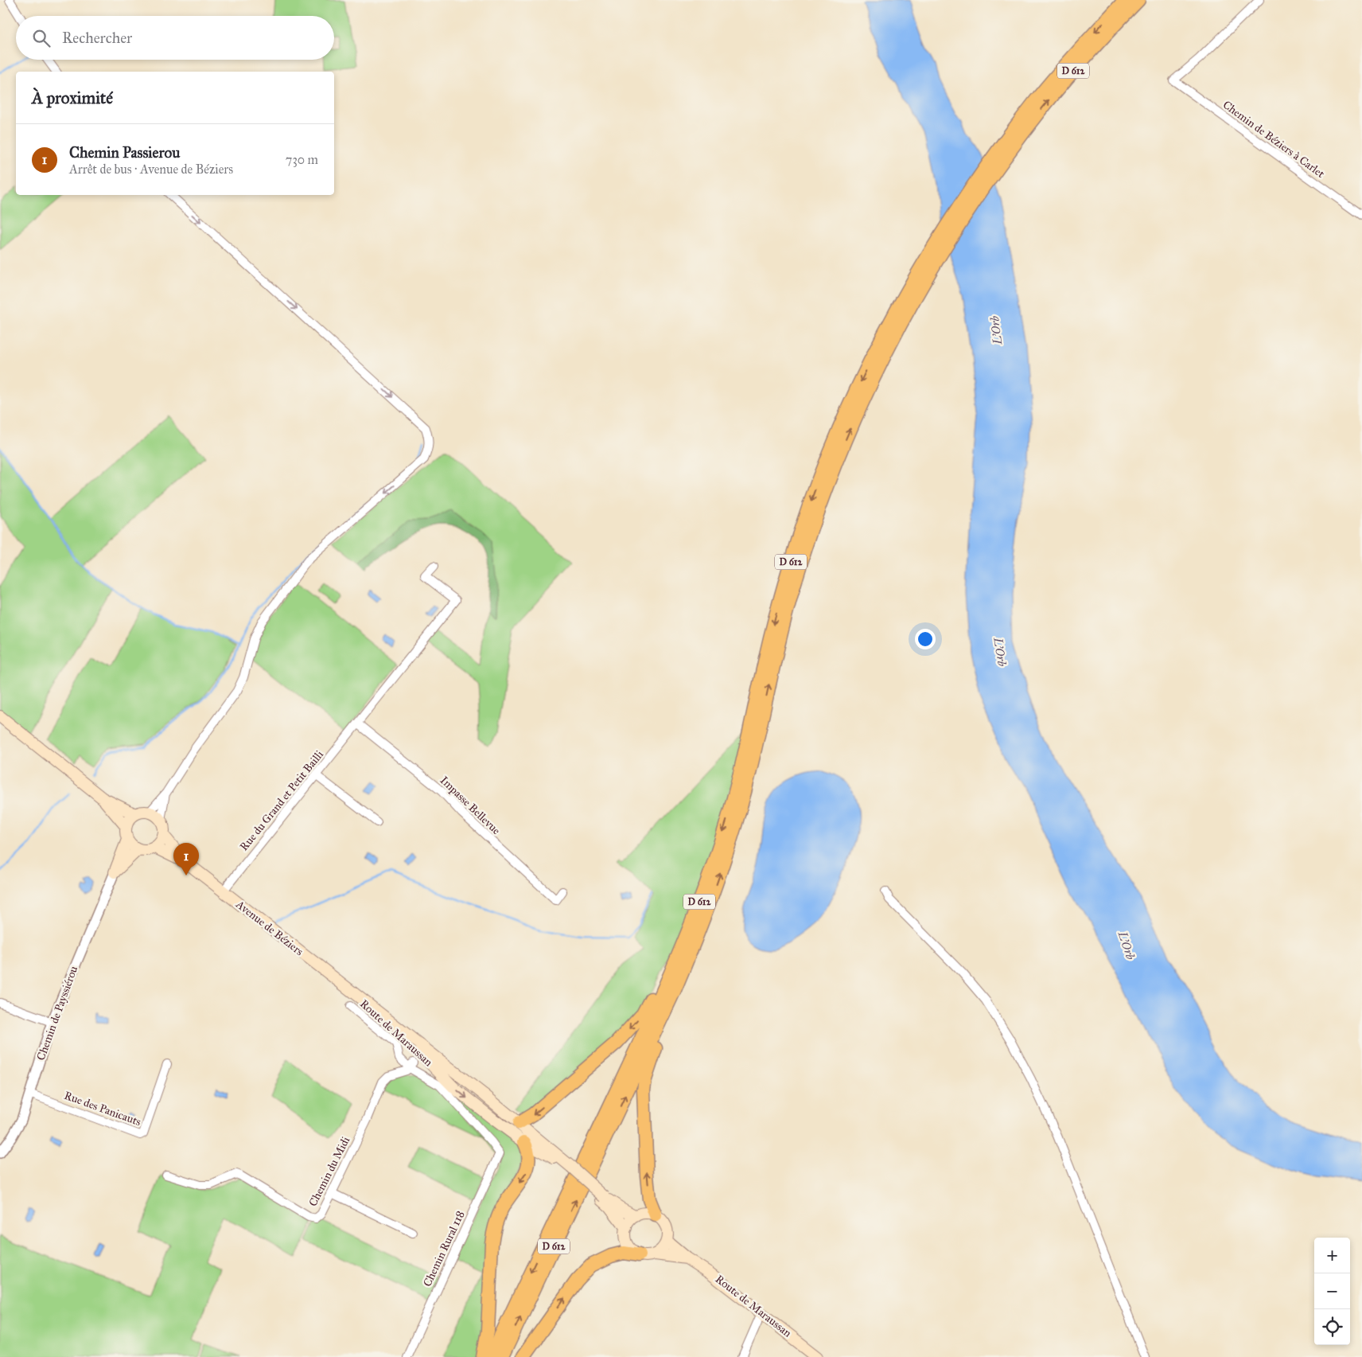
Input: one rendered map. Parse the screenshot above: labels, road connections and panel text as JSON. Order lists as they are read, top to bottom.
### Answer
{
  "streets": {
    "highway": ["D 612"],
    "main road": ["Avenue de Béziers", "Chemin de Payssiérou", "Route de Maraussan"],
    "street": [
      "Chemin de Béziers à Carlet",
      "Rue du Grand et Petit Bailli",
      "Impasse Bellevue",
      "Rue des Panicauts",
      "Chemin du Midi",
      "Chemin Rural 118"
    ]
  },
  "crossings": [
    ["Rue du Grand et Petit Bailli", "Impasse Bellevue"],
    ["Rue du Grand et Petit Bailli", "Avenue de Béziers"],
    ["Avenue de Béziers", "Chemin de Payssiérou"],
    ["Avenue de Béziers", "Route de Maraussan"],
    ["Chemin de Payssiérou", "Rue des Panicauts"],
    ["Route de Maraussan", "Chemin du Midi"],
    ["Chemin du Midi", "Chemin Rural 118"]
  ],
  "water": ["L'Orb"],
  "page": {
    "search": "Rechercher",
    "heading": "À proximité",
    "list": [
      {
        "mark": "1",
        "name": "Chemin Passierou",
        "note": "Arrêt de bus · Avenue de Béziers",
        "value": "730 m"
      }
    ],
    "pins": "1",
    "map_buttons": ["+", "−"]
  }
}
